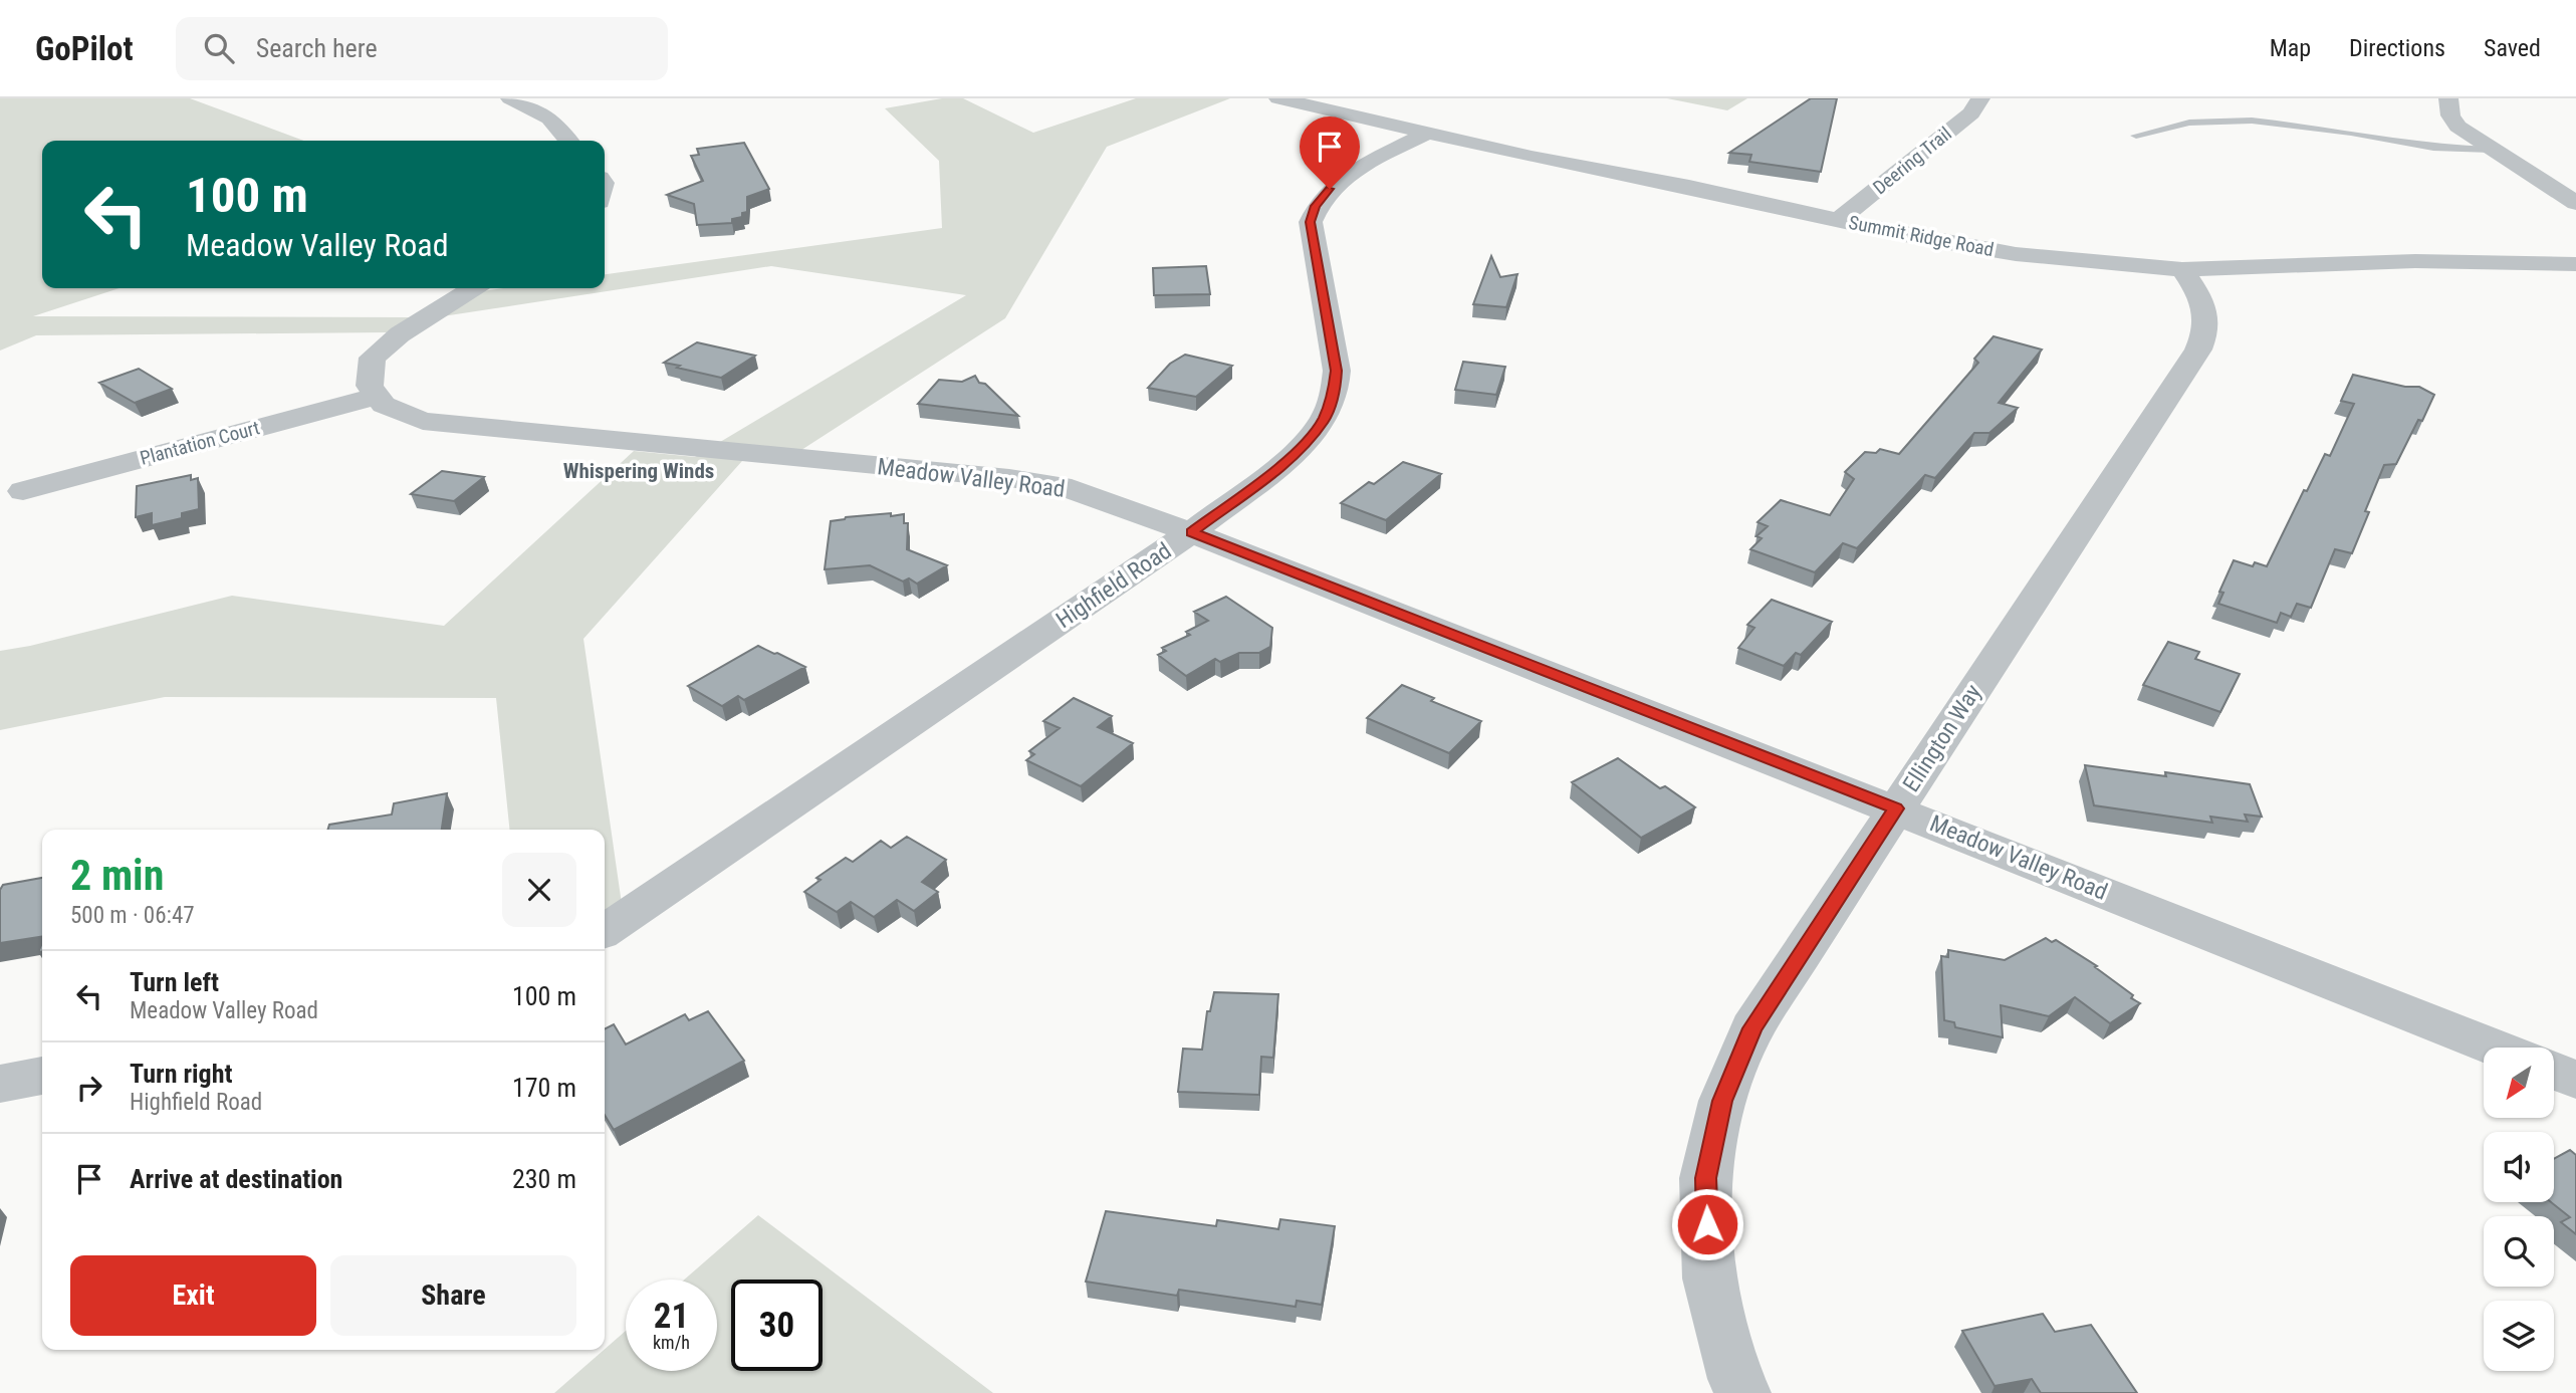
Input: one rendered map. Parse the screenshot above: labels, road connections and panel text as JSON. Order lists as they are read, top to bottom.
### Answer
{
  "streets": {
    "street": [
      "Deering Trail",
      "Summit Ridge Road",
      "Plantation Court",
      "Meadow Valley Road",
      "Highfield Road",
      "Ellington Way"
    ]
  },
  "crossings": [
    ["Deering Trail", "Summit Ridge Road"],
    ["Summit Ridge Road", "Highfield Road"],
    ["Summit Ridge Road", "Ellington Way"],
    ["Plantation Court", "Meadow Valley Road"],
    ["Meadow Valley Road", "Highfield Road"],
    ["Meadow Valley Road", "Ellington Way"]
  ],
  "districts": ["Whispering Winds"],
  "north": "bottom left",
  "page": {
    "header": "GoPilot",
    "search": "Search here",
    "nav": ["Map", "Directions", "Saved"],
    "turn": ["100 m", "Meadow Valley Road"],
    "heading": ["2 min", "500 m · 06:47"],
    "list": [
      {
        "name": "Turn left",
        "note": "Meadow Valley Road",
        "value": "100 m"
      },
      {
        "name": "Turn right",
        "note": "Highfield Road",
        "value": "170 m"
      },
      {
        "name": "Arrive at destination",
        "value": "230 m"
      }
    ],
    "buttons": ["Exit", "Share"],
    "speed": "21 km/h",
    "limit": "30"
  }
}
